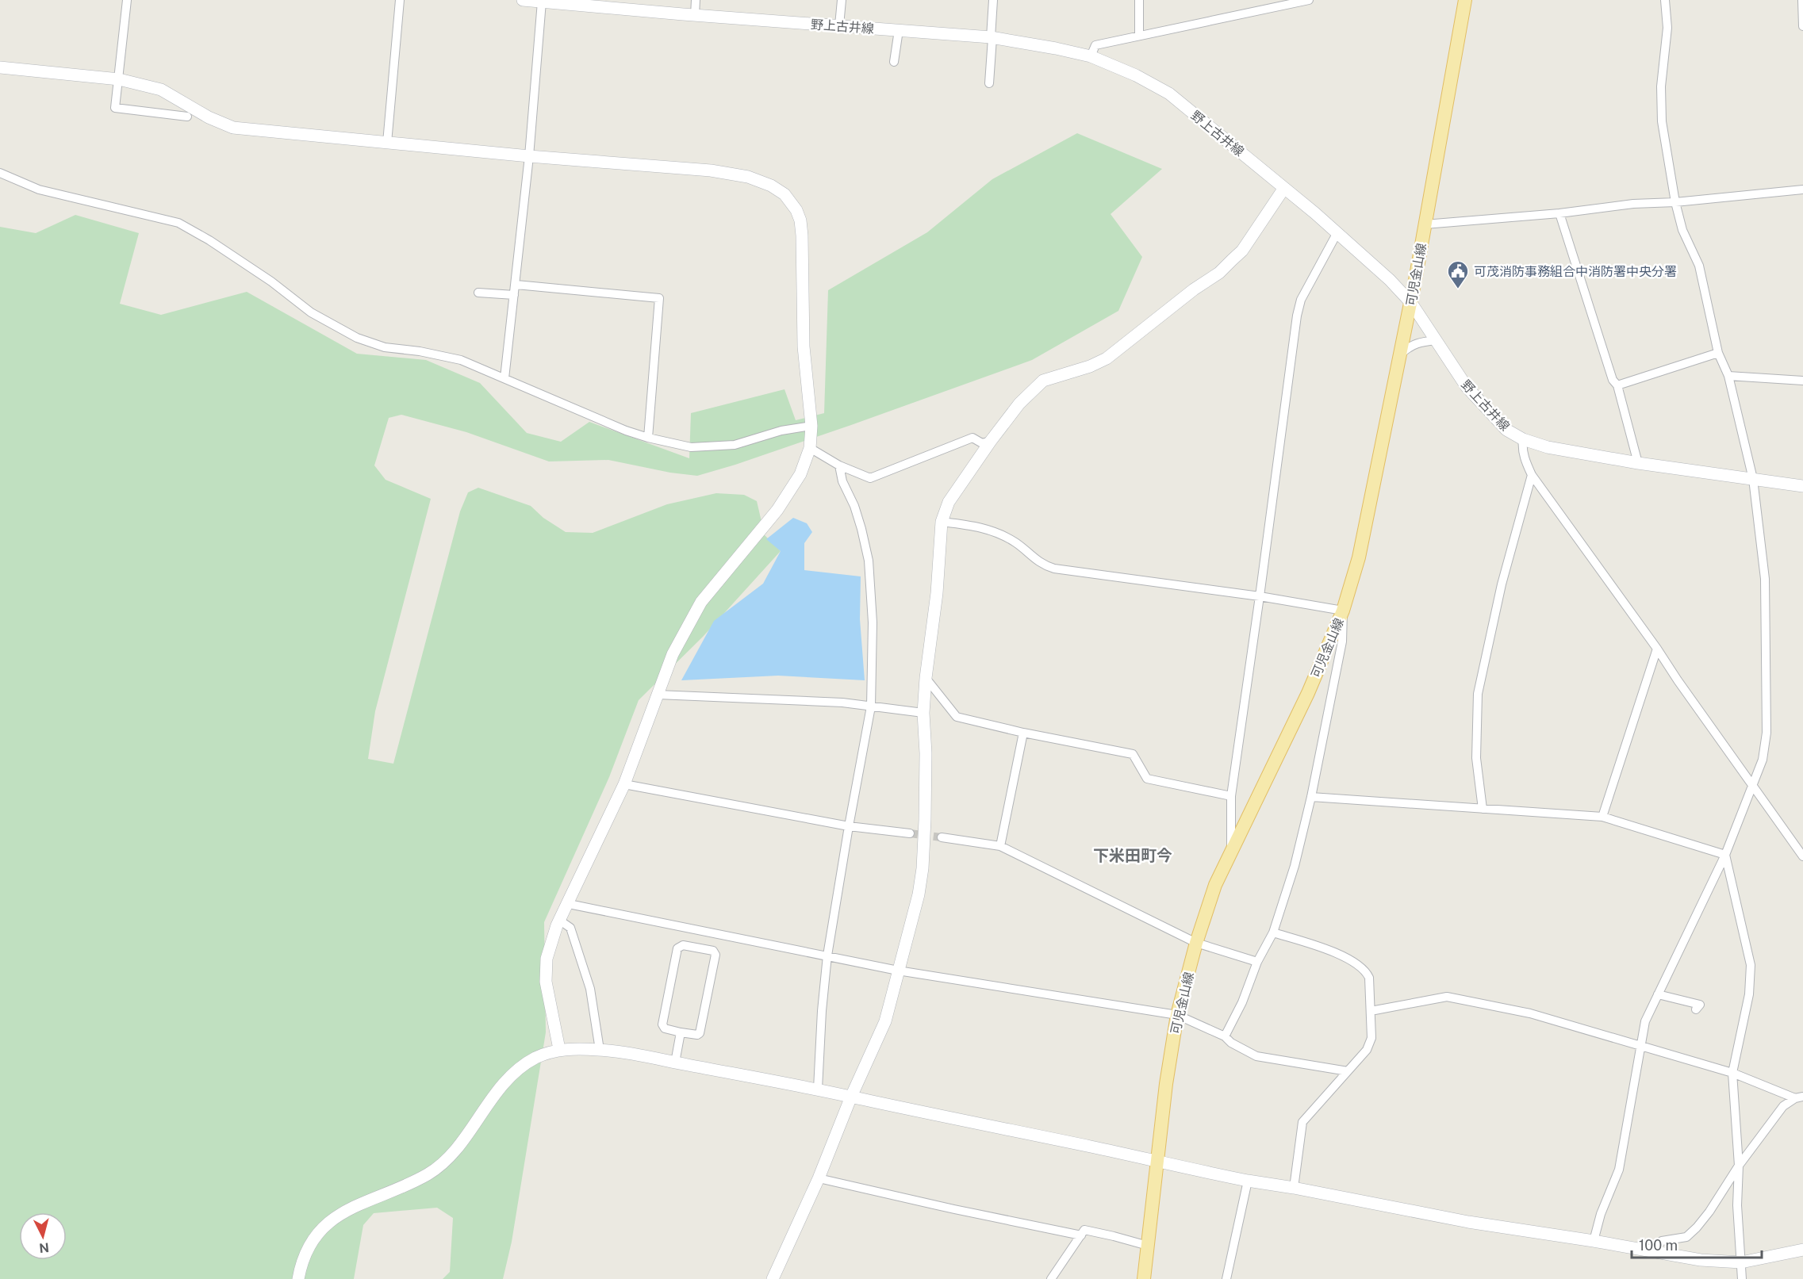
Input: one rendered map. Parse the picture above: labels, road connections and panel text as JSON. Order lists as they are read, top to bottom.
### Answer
{
  "streets": {
    "main road": ["可児金山線"],
    "street": ["野上古井線"]
  },
  "crossings": [
    ["野上古井線", "可児金山線"]
  ],
  "districts": ["下米田町今"],
  "places": {
    "public building": ["可茂消防事務組合中消防署中央分署"]
  },
  "scale_bar": "100 m",
  "north": "bottom"
}
